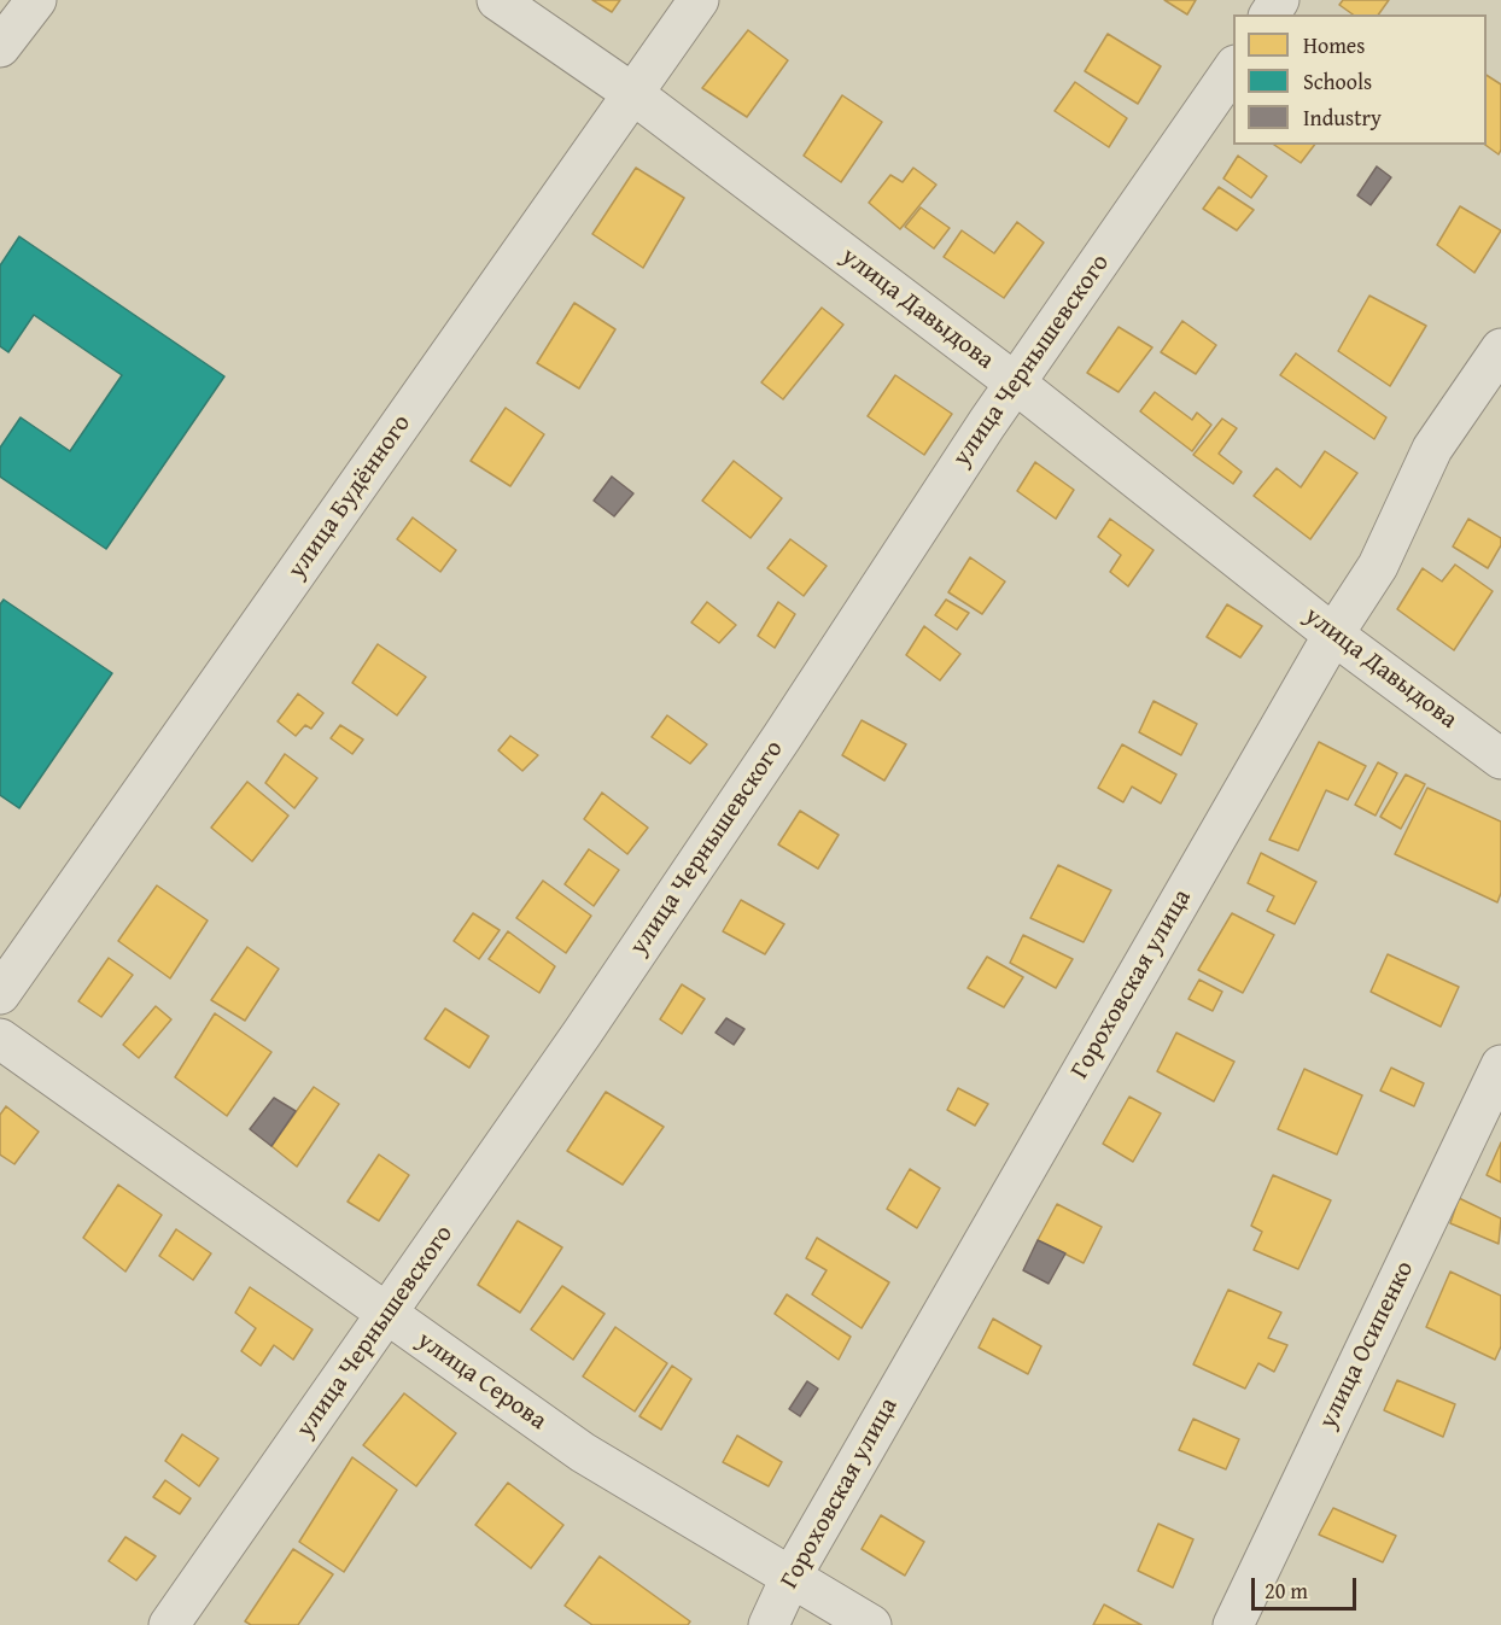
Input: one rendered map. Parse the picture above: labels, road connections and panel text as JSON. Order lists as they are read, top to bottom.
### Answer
{
  "streets": {
    "street": [
      "улица Давыдова",
      "улица Чернышевского",
      "улица Будённого",
      "Гороховская улица",
      "улица Осипенко",
      "улица Серова"
    ]
  },
  "crossings": [
    ["улица Давыдова", "улица Чернышевского"],
    ["улица Давыдова", "улица Будённого"],
    ["улица Давыдова", "Гороховская улица"],
    ["улица Чернышевского", "улица Серова"],
    ["Гороховская улица", "улица Серова"]
  ],
  "legend": ["Homes", "Schools", "Industry"],
  "scale_bar": "20 m"
}
